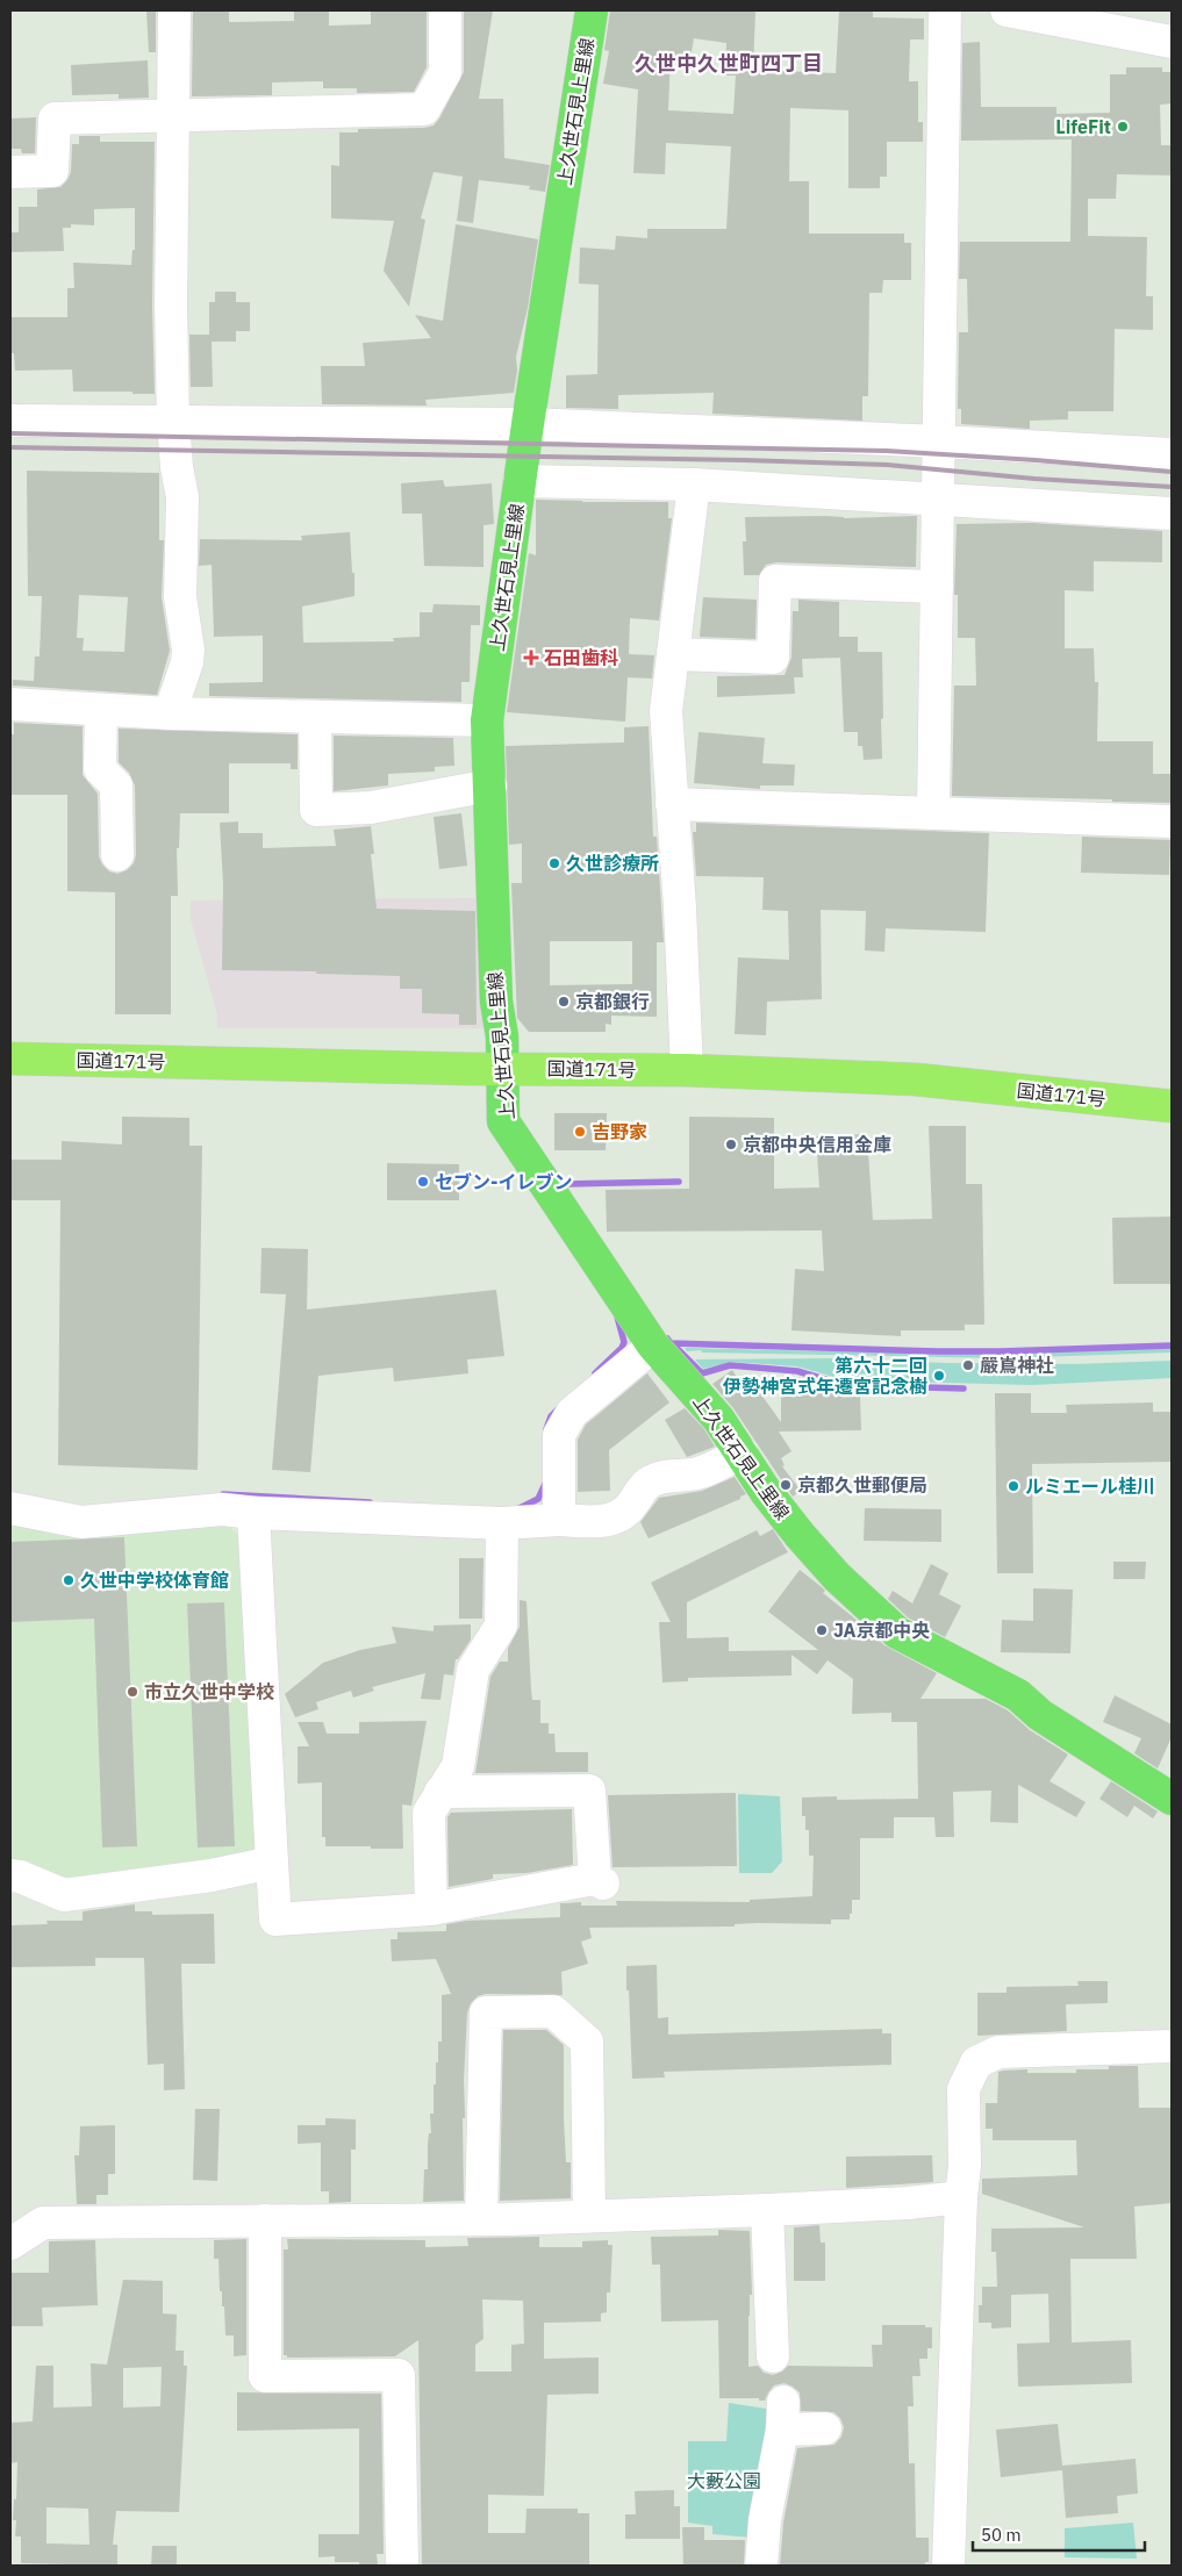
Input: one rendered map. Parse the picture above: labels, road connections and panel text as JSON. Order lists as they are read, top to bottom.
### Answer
{
  "streets": {
    "highway": ["国道171号"],
    "main road": ["上久世石見上里線"]
  },
  "crossings": [
    ["上久世石見上里線", "国道171号"]
  ],
  "districts": ["久世中久世町四丁目"],
  "parks": ["大藪公園"],
  "places": {
    "other": [
      "LifeFit",
      "久世診療所",
      "京都銀行",
      "吉野家",
      "京都中央信用金庫",
      "セブン-イレブン",
      "嚴嶌神社",
      "第六十二回 伊勢神宮式年遷宮記念樹",
      "京都久世郵便局",
      "ルミエール桂川",
      "久世中学校体育館",
      "JA京都中央",
      "市立久世中学校"
    ],
    "health": ["石田歯科"]
  },
  "scale_bar": "50 m"
}
